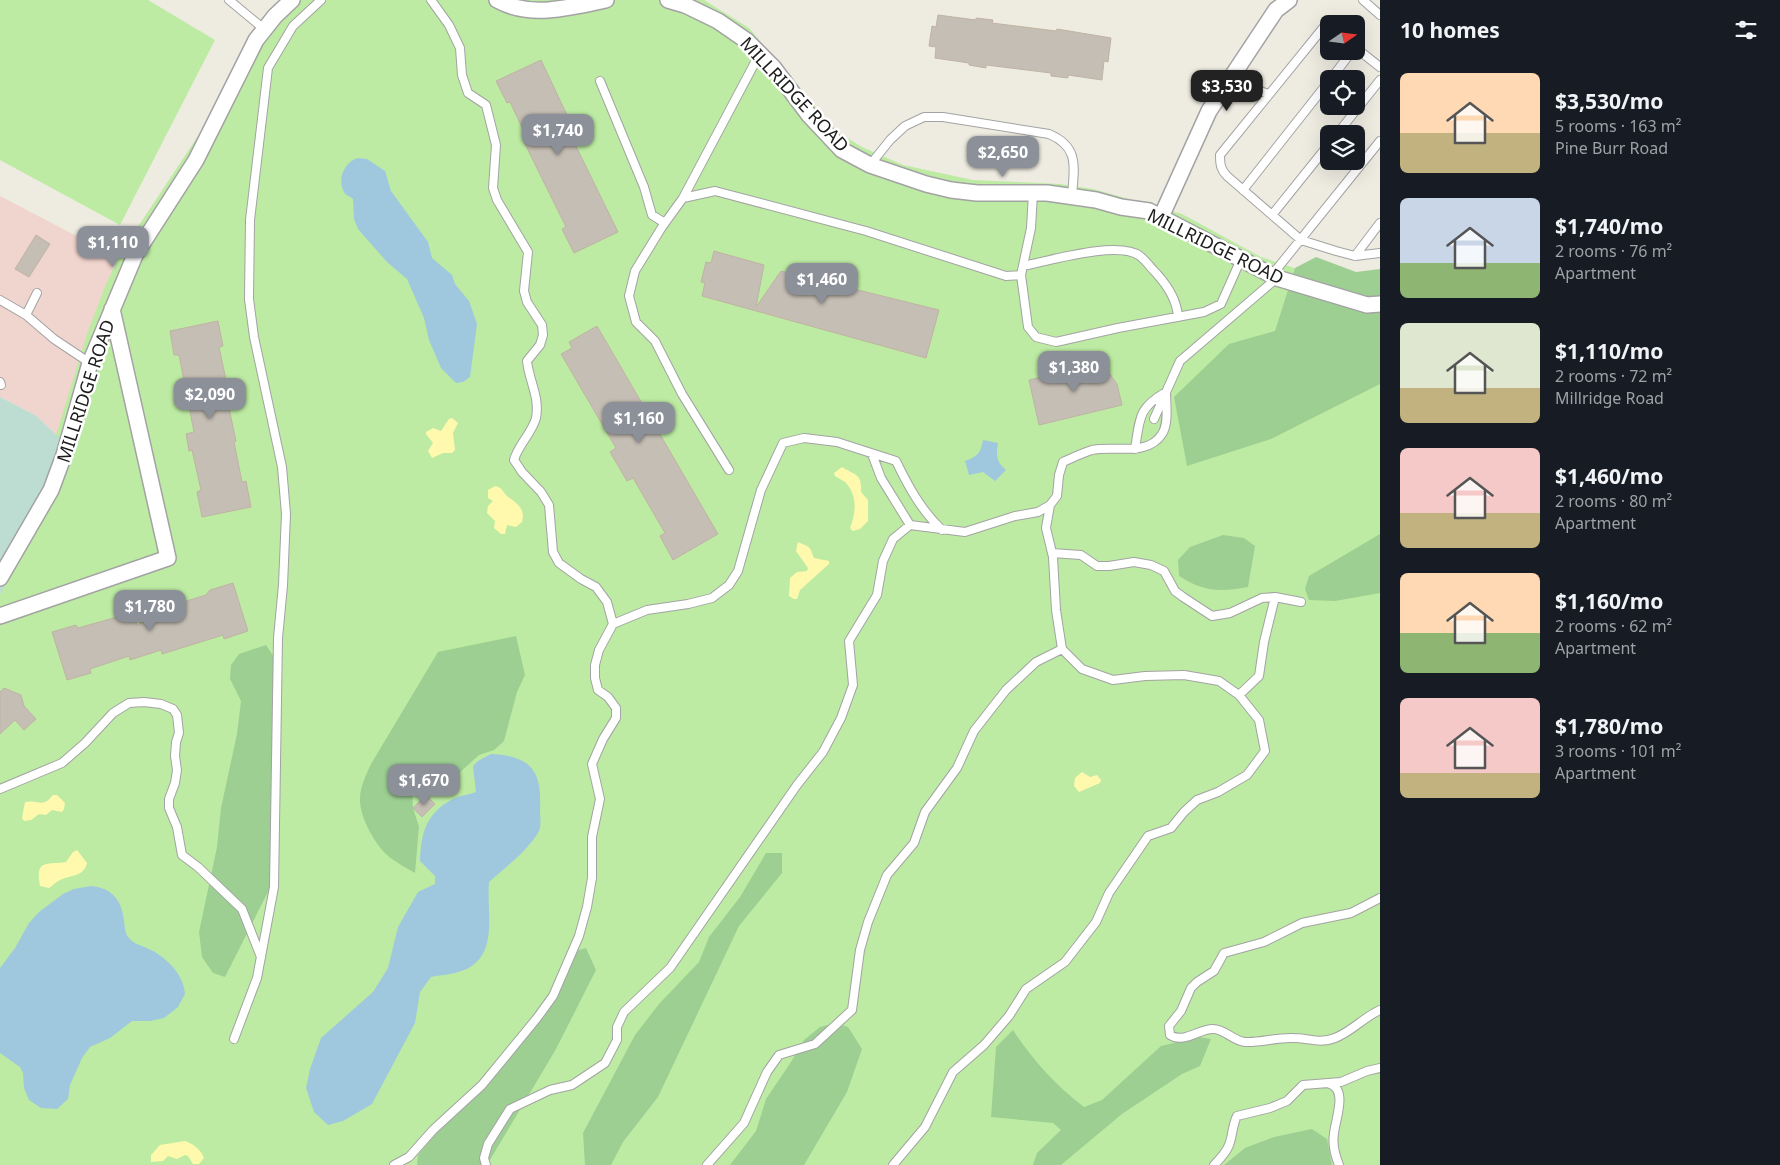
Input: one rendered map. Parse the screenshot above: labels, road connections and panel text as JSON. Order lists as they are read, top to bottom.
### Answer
{
  "streets": {
    "street": ["MILLRIDGE ROAD"]
  },
  "north": "right",
  "page": {
    "heading": "10 homes",
    "list": [
      {
        "name": "$3,530/mo",
        "note": "5 rooms · 163 m² · Pine Burr Road"
      },
      {
        "name": "$1,740/mo",
        "note": "2 rooms · 76 m² · Apartment"
      },
      {
        "name": "$1,110/mo",
        "note": "2 rooms · 72 m² · Millridge Road"
      },
      {
        "name": "$1,460/mo",
        "note": "2 rooms · 80 m² · Apartment"
      },
      {
        "name": "$1,160/mo",
        "note": "2 rooms · 62 m² · Apartment"
      },
      {
        "name": "$1,780/mo",
        "note": "3 rooms · 101 m² · Apartment"
      }
    ],
    "price": [
      "$3,530",
      "$1,740",
      "$2,650",
      "$1,110",
      "$1,460",
      "$1,380",
      "$2,090",
      "$1,160",
      "$1,780",
      "$1,670"
    ]
  }
}
